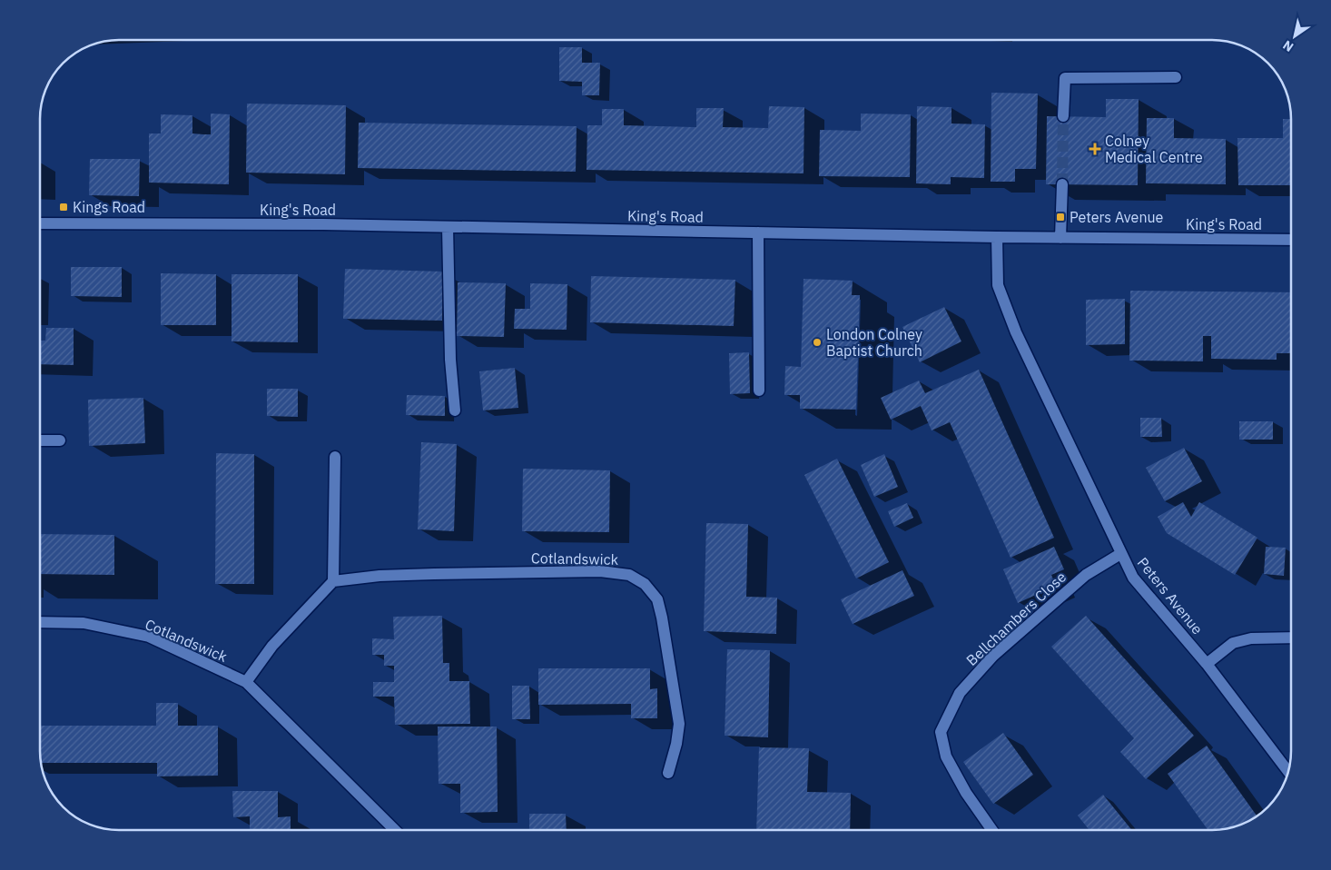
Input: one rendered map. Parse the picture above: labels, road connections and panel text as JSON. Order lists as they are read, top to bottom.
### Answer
{
  "streets": {
    "street": [
      "King's Road",
      "Cotlandswick",
      "Peters Avenue",
      "Bellchambers Close"
    ]
  },
  "crossings": [
    ["King's Road", "Peters Avenue"],
    ["Peters Avenue", "Bellchambers Close"]
  ],
  "places": {
    "health": ["Colney Medical Centre"],
    "transit": ["Kings Road", "Peters Avenue"],
    "other": ["London Colney Baptist Church"]
  },
  "north": "bottom left"
}
